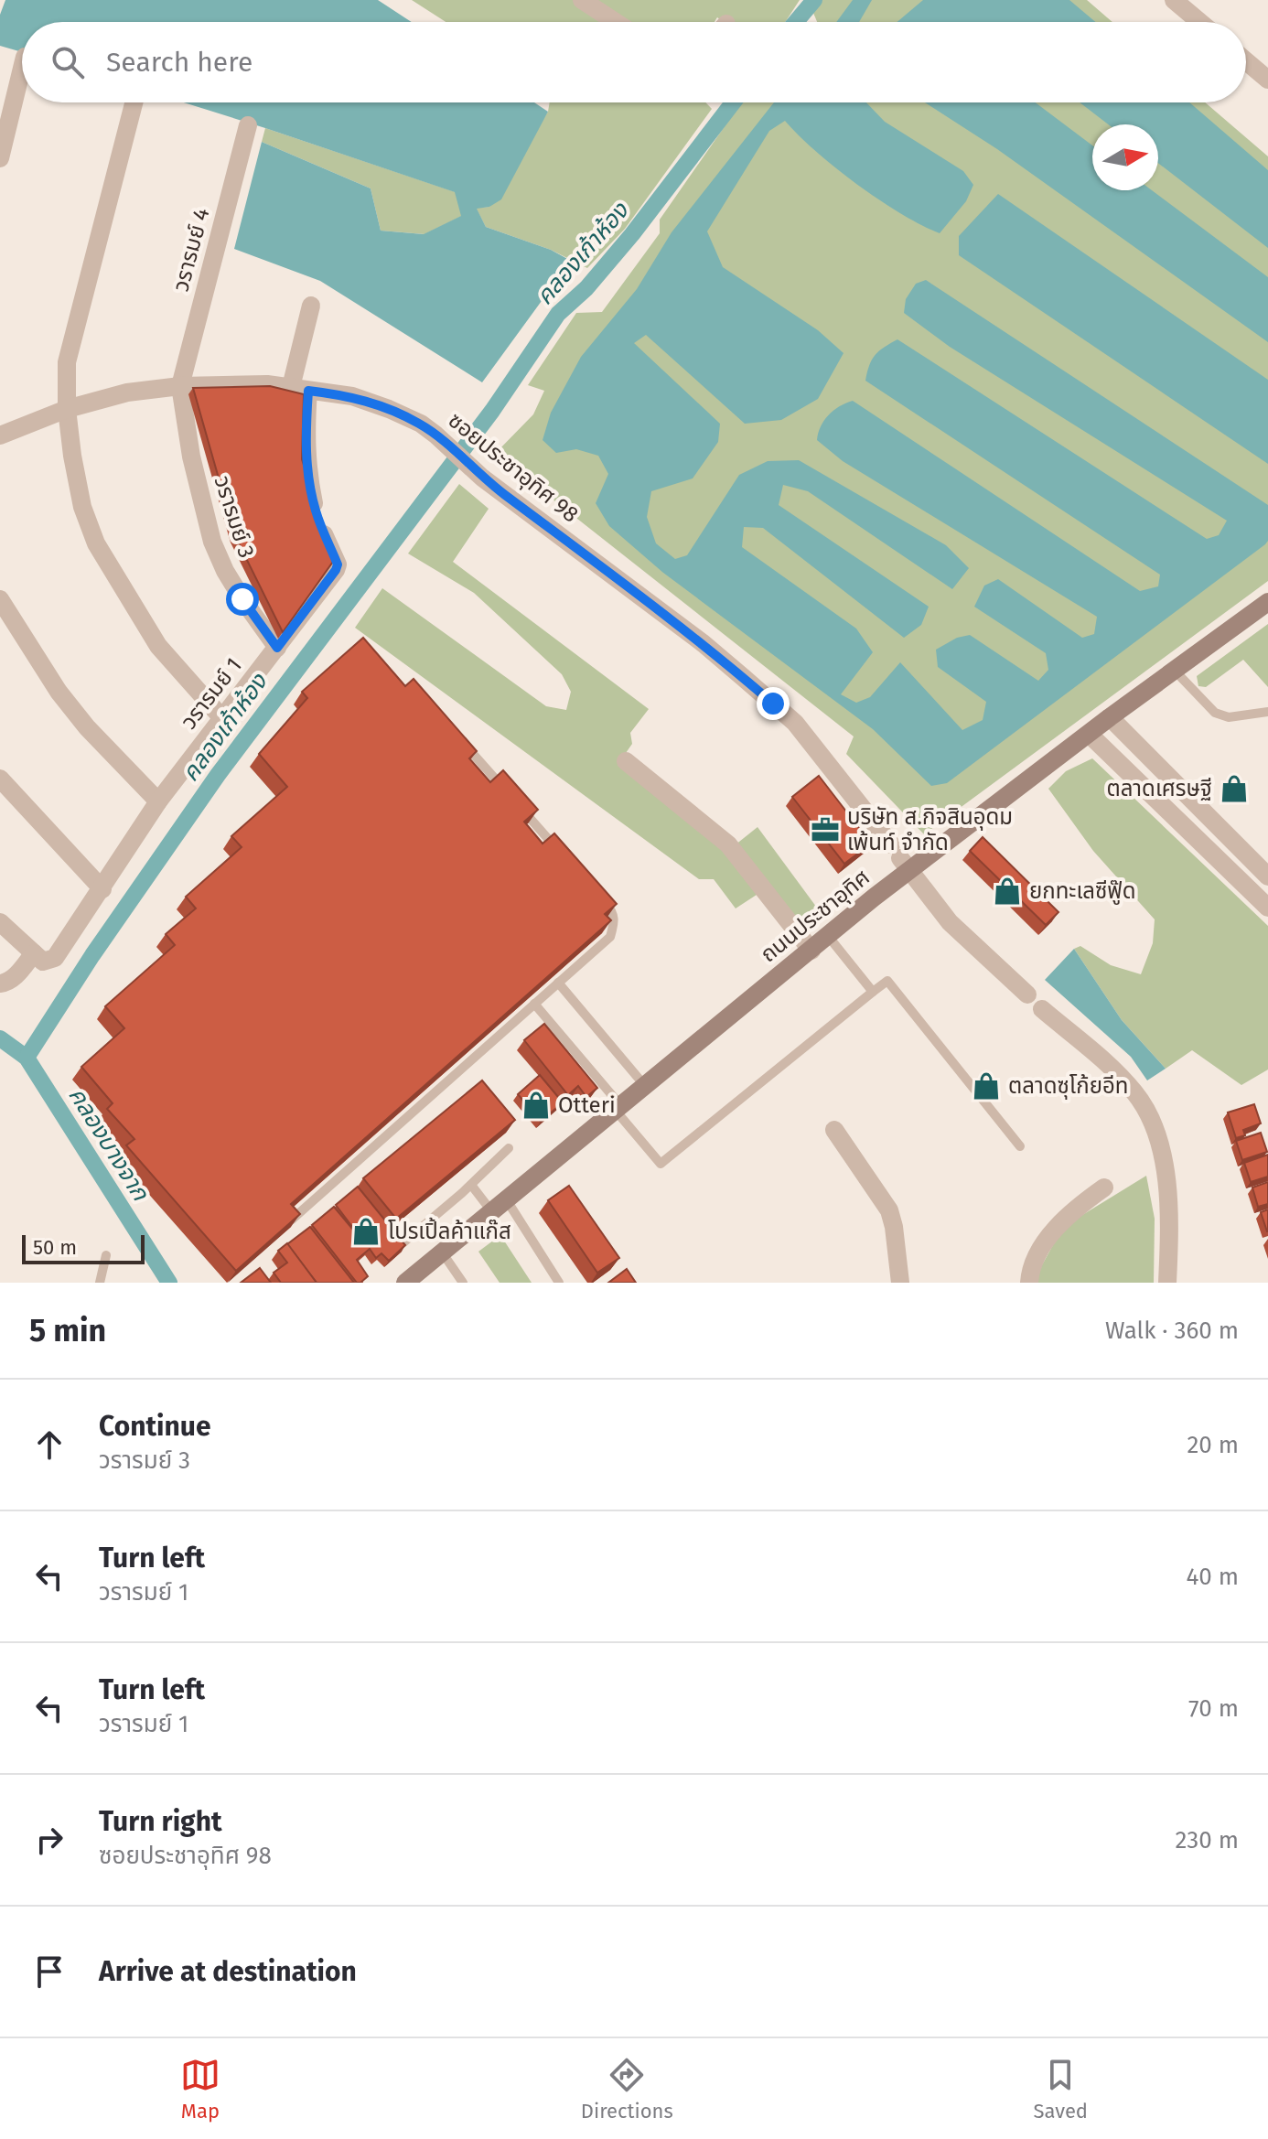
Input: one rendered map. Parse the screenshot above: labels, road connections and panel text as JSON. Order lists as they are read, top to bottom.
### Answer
{
  "streets": {
    "main road": ["ถนนประชาอุทิศ"],
    "street": [
      "วรารมย์ 4",
      "ซอยประชาอุทิศ 98",
      "วรารมย์ 3",
      "วรารมย์ 1"
    ]
  },
  "crossings": [
    ["วรารมย์ 4", "ซอยประชาอุทิศ 98"],
    ["วรารมย์ 4", "วรารมย์ 3"],
    ["ซอยประชาอุทิศ 98", "วรารมย์ 3"],
    ["ซอยประชาอุทิศ 98", "วรารมย์ 1"],
    ["ซอยประชาอุทิศ 98", "ถนนประชาอุทิศ"],
    ["วรารมย์ 3", "วรารมย์ 1"]
  ],
  "water": ["คลองเก้าห้อง", "คลองบางจาก"],
  "places": {
    "shop": [
      "ตลาดเศรษฐี",
      "ยกทะเลซีฟู๊ด",
      "ตลาดซุโก้ยอีท",
      "Otteri",
      "โปรเปิ้ลค้าแก๊ส"
    ],
    "office": ["บริษัท ส.กิจสินอุดม เพ้นท์ จำกัด"]
  },
  "scale_bar": "50 m",
  "north": "right",
  "page": {
    "search": "Search here",
    "scale": "50 m",
    "heading": ["5 min", "Walk · 360 m"],
    "list": [
      ["Continue", "วรารมย์ 3", "20 m"],
      ["Turn left", "วรารมย์ 1", "40 m"],
      ["Turn left", "วรารมย์ 1", "70 m"],
      ["Turn right", "ซอยประชาอุทิศ 98", "230 m"],
      "Arrive at destination"
    ],
    "nav": ["Map", "Directions", "Saved"]
  }
}
